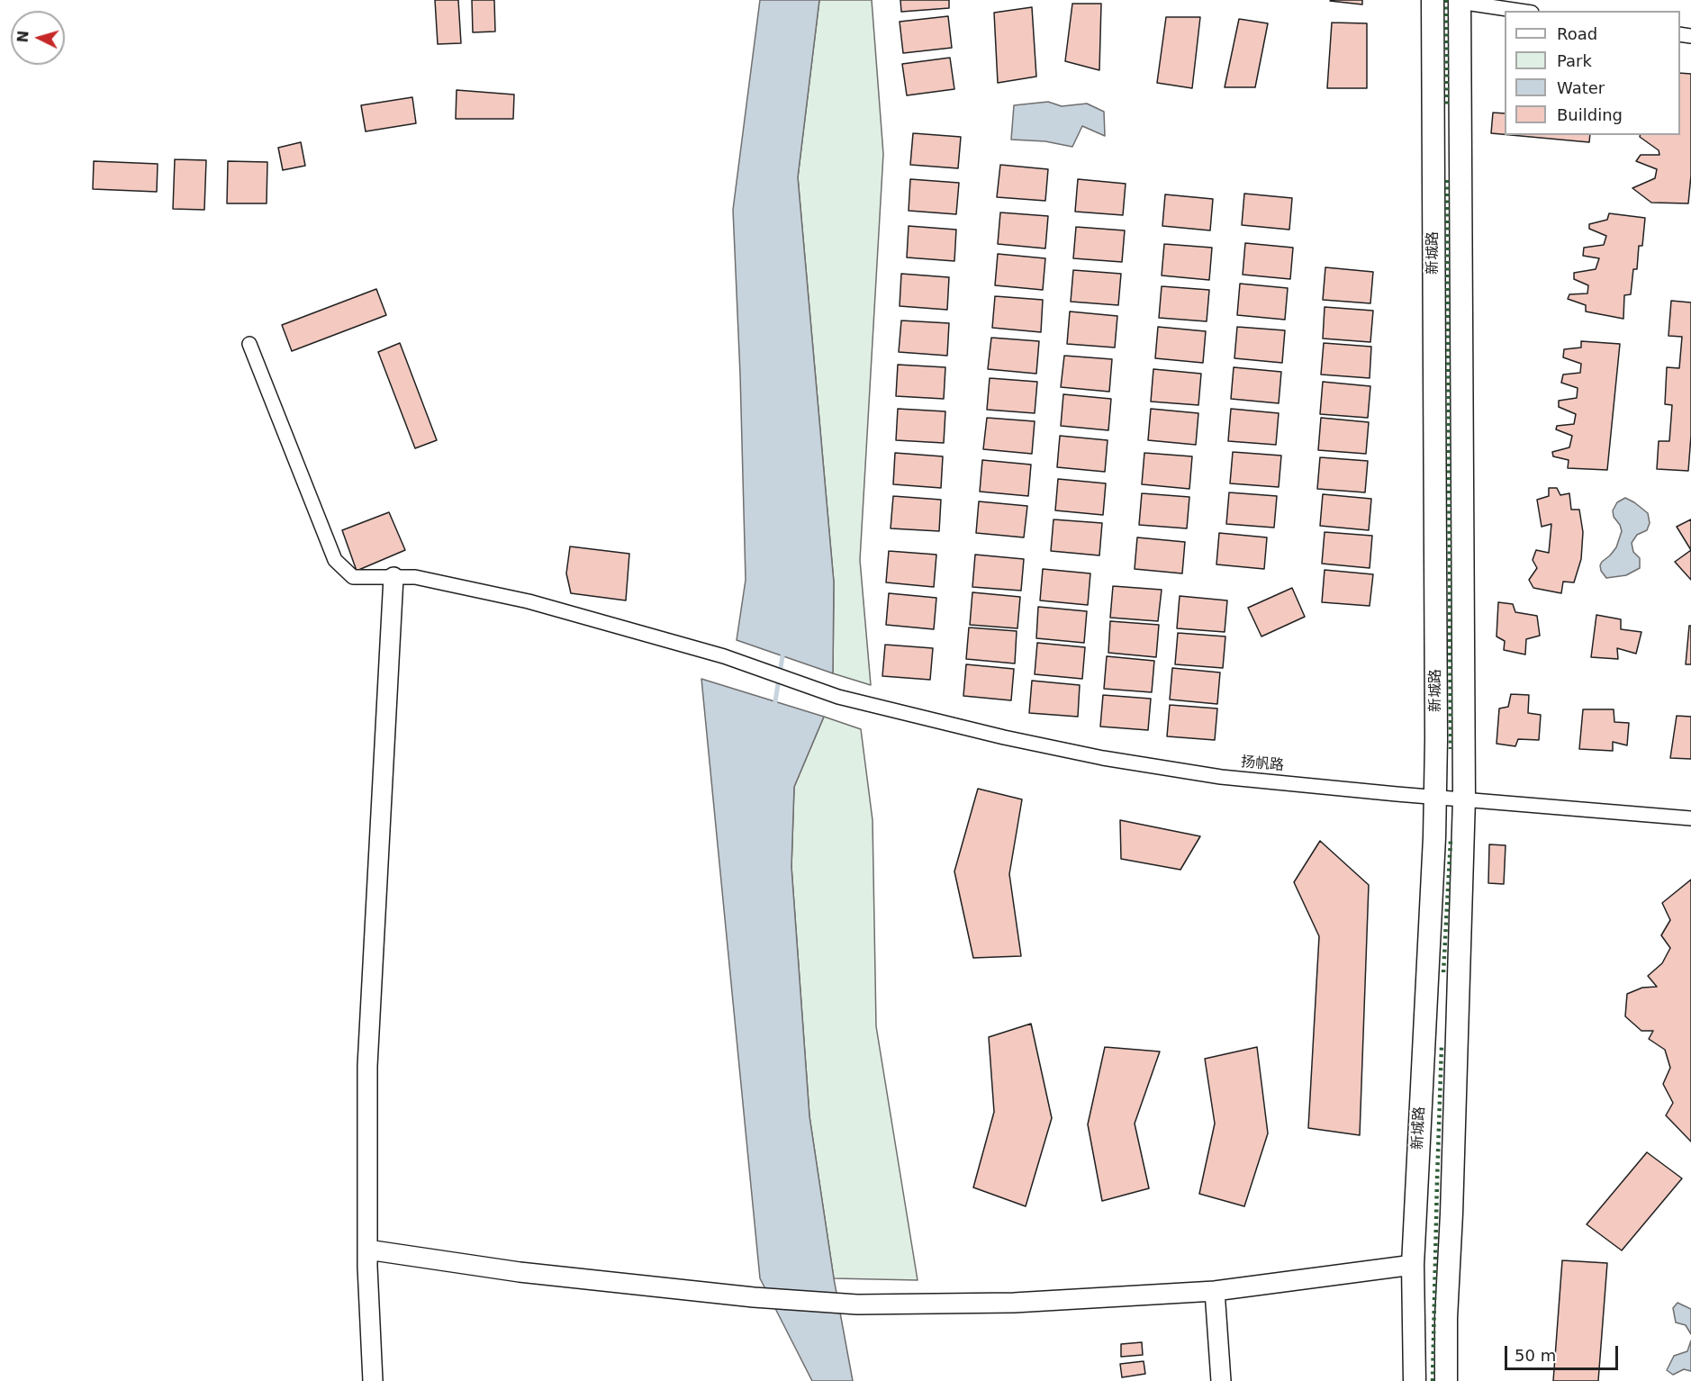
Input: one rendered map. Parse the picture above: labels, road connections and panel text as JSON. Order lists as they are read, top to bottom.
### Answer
{
  "streets": {
    "main road": ["新城路"],
    "street": ["扬帆路"]
  },
  "crossings": [
    ["新城路", "扬帆路"]
  ],
  "legend": [
    "Road",
    "Park",
    "Water",
    "Building"
  ],
  "scale_bar": "50 m",
  "north": "left"
}
